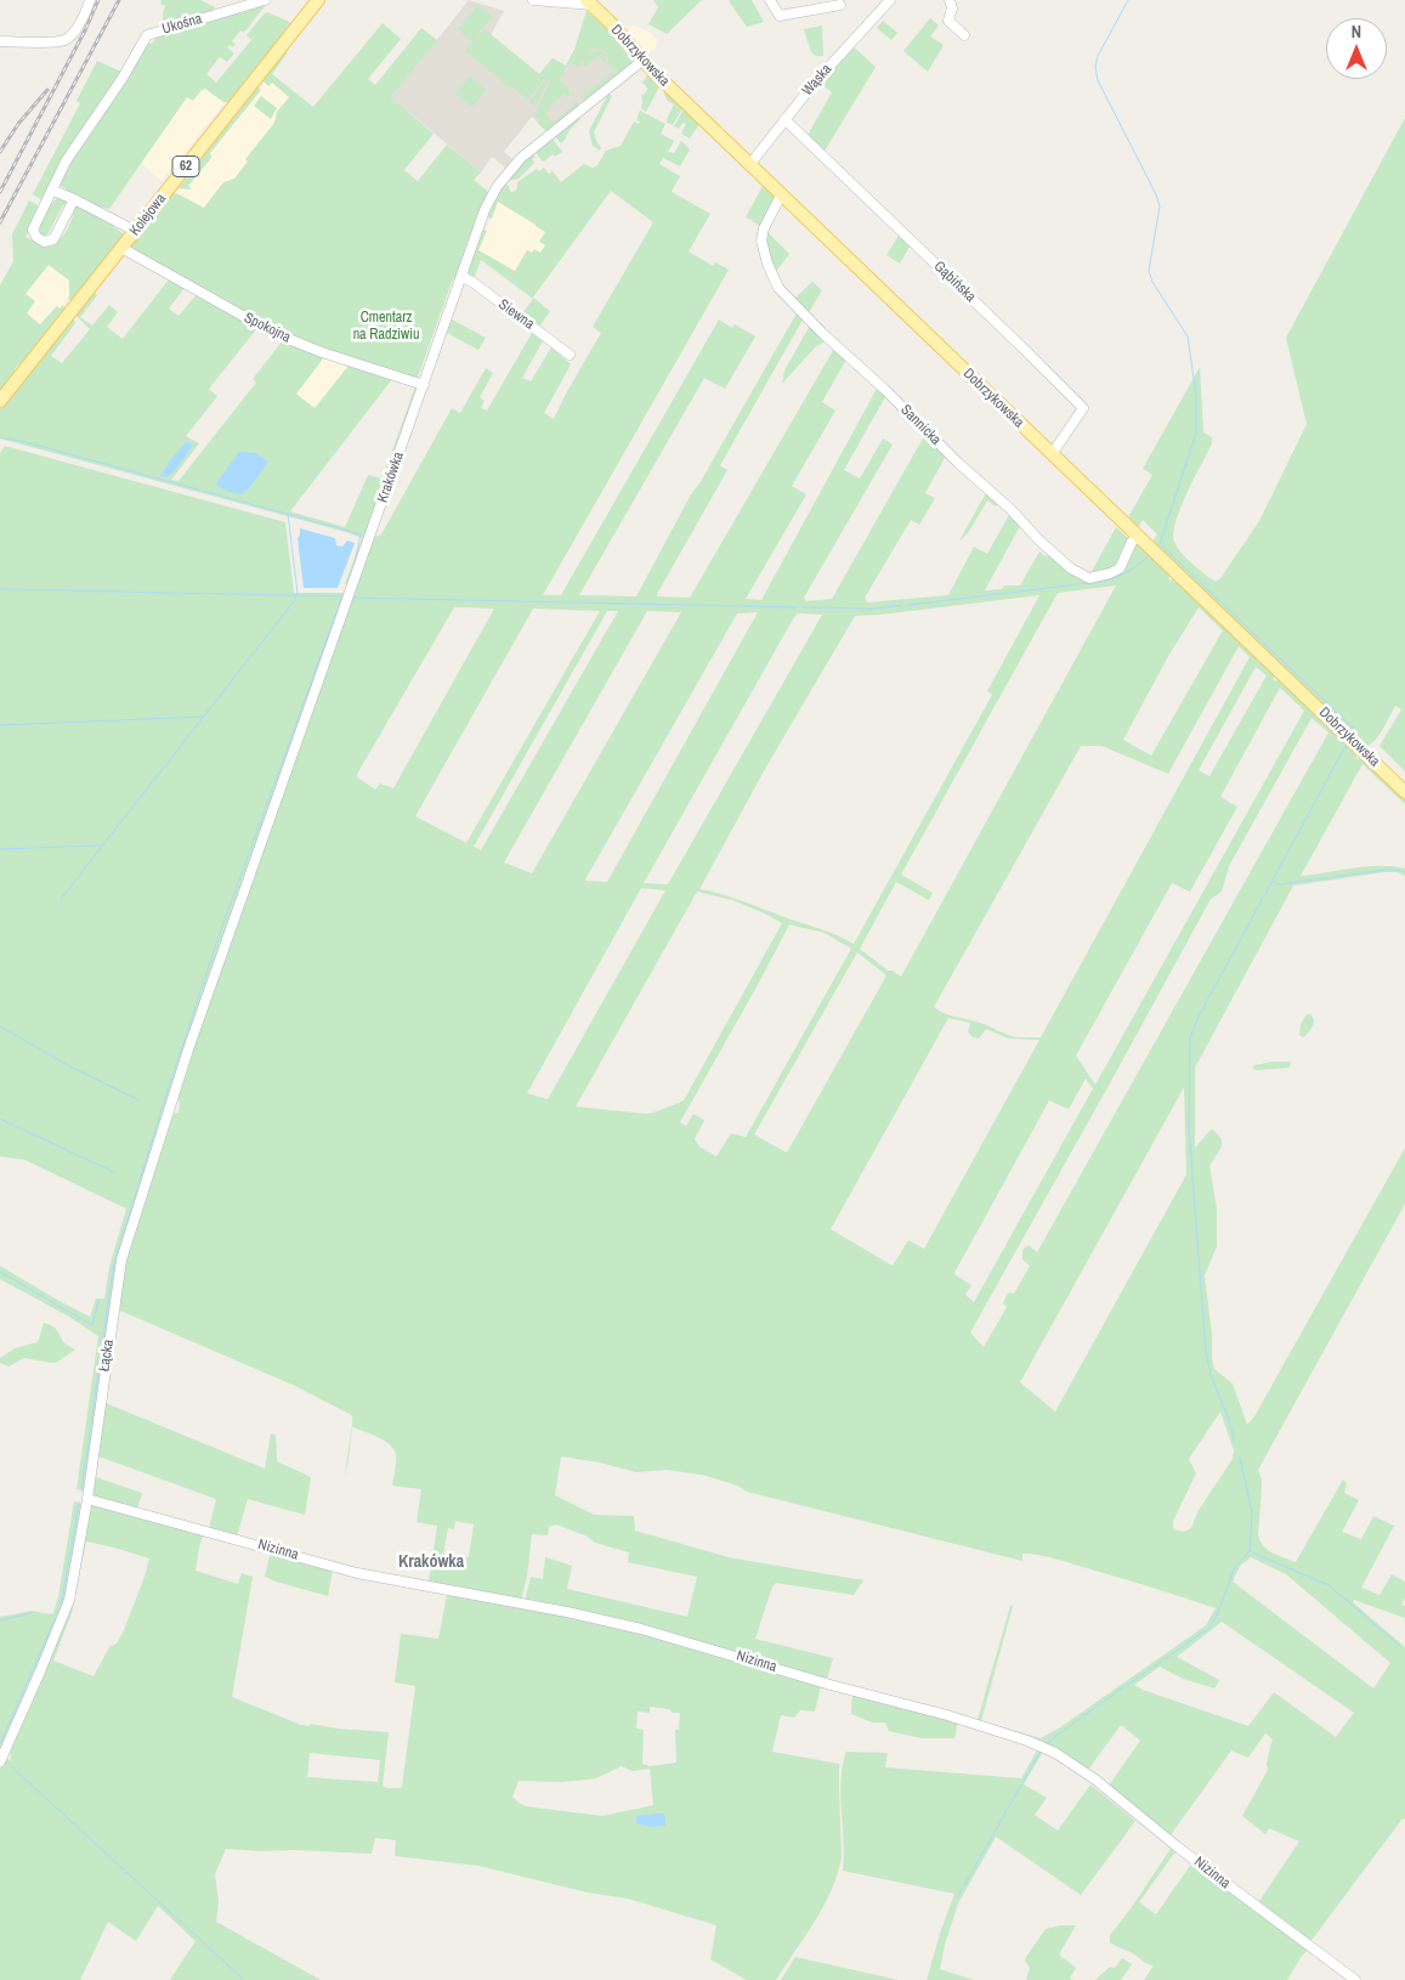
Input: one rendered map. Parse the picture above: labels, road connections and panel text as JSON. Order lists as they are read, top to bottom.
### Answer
{
  "streets": {
    "main road": ["Dobrzykowska", "62", "Kolejowa"],
    "street": [
      "Ukośna",
      "Wąska",
      "Gąbińska",
      "Siewna",
      "Spokojna",
      "Sannicka",
      "Krakówka",
      "Łącka",
      "Nizinna"
    ]
  },
  "crossings": [
    ["Dobrzykowska", "Wąska"],
    ["Dobrzykowska", "Gąbińska"],
    ["Dobrzykowska", "Sannicka"],
    ["Dobrzykowska", "Krakówka"],
    ["Wąska", "Gąbińska"],
    ["Kolejowa", "Spokojna"],
    ["Siewna", "Krakówka"],
    ["Spokojna", "Krakówka"],
    ["Krakówka", "Łącka"],
    ["Łącka", "Nizinna"]
  ],
  "districts": ["Krakówka"],
  "parks": ["Cmentarz na Radziwiu"],
  "north": "top"
}
